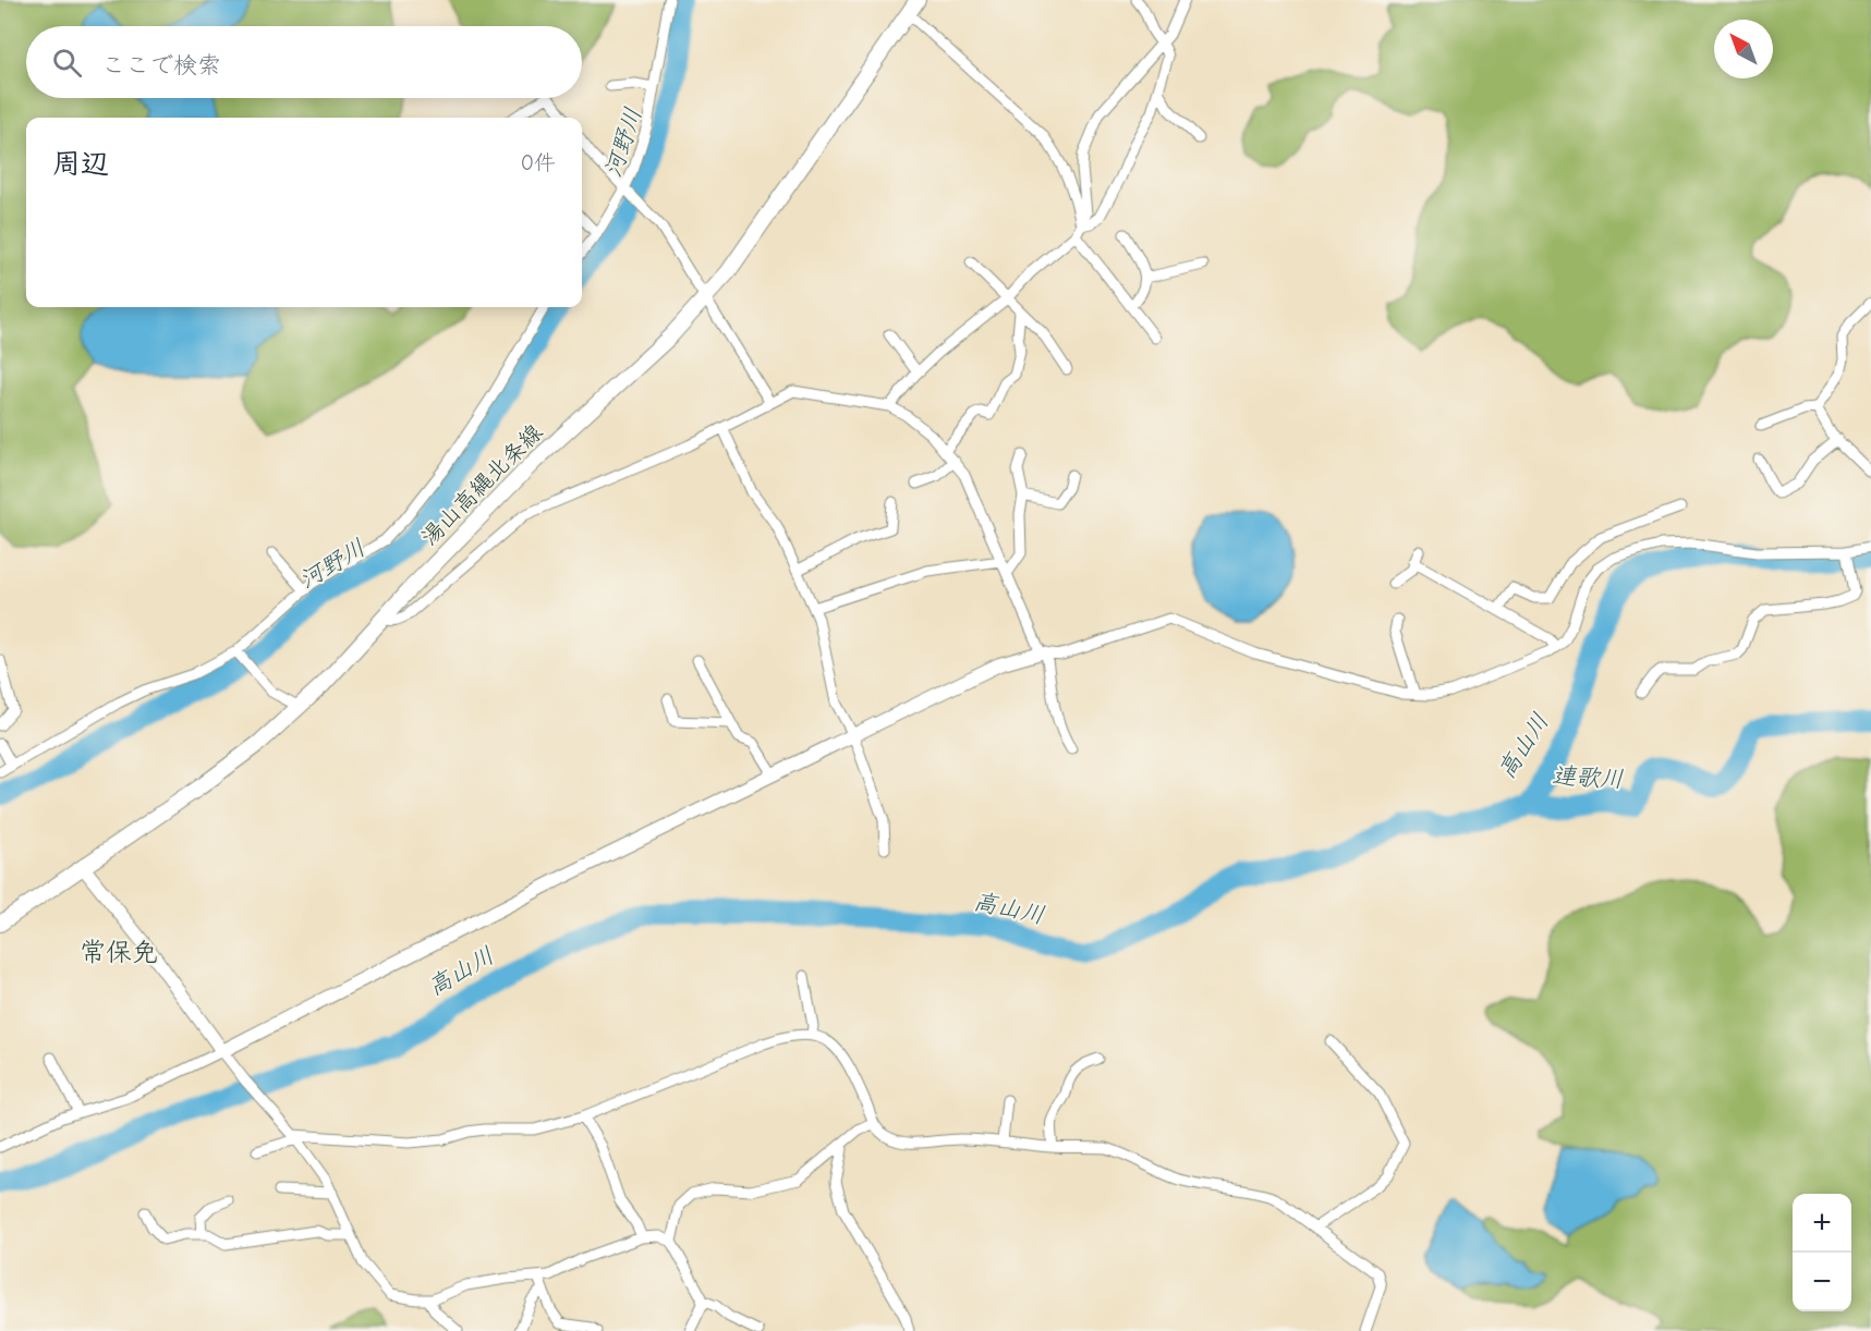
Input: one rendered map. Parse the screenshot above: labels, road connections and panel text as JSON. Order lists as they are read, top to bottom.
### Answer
{
  "streets": {
    "main road": ["湯山高縄北条線"]
  },
  "districts": ["常保免"],
  "water": ["河野川", "高山川", "連歌川"],
  "north": "top left",
  "page": {
    "search": "ここで検索",
    "heading": ["周辺", "0件"],
    "map_buttons": ["+", "−"]
  }
}
